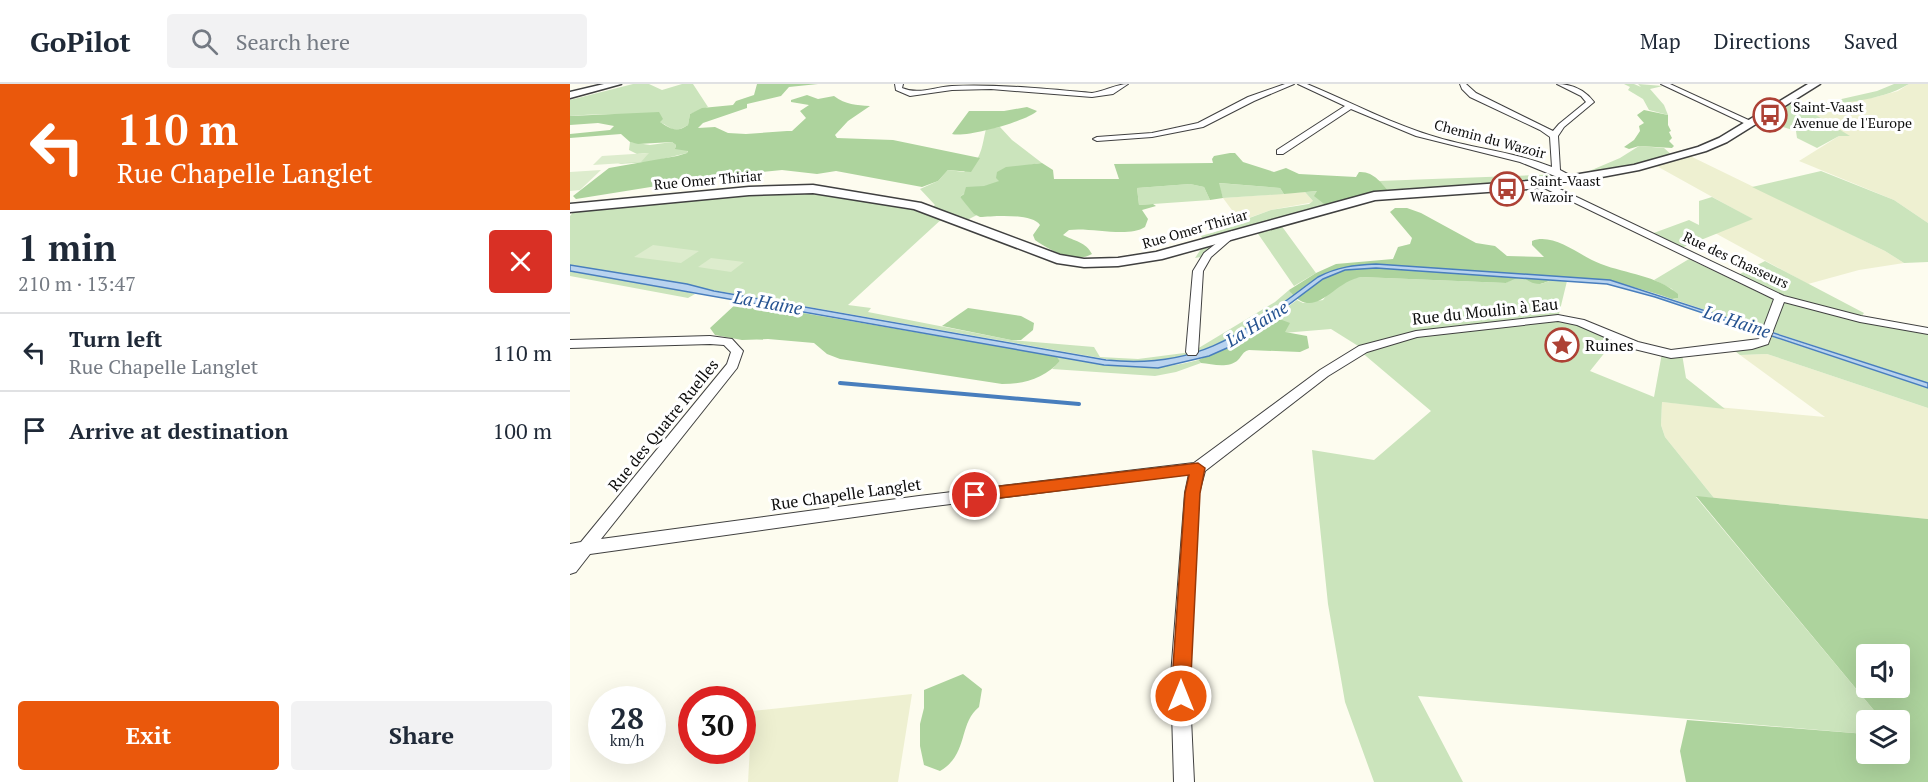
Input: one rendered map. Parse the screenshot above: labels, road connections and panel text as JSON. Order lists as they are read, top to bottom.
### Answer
{
  "streets": {
    "street": [
      "Chemin du Wazoir",
      "Rue Omer Thiriar",
      "Rue des Chasseurs",
      "Rue du Moulin à Eau",
      "Rue des Quatre Ruelles",
      "Rue Chapelle Langlet"
    ]
  },
  "crossings": [
    ["Chemin du Wazoir", "Rue Omer Thiriar"],
    ["Rue Omer Thiriar", "Rue des Chasseurs"],
    ["Rue des Chasseurs", "Rue du Moulin à Eau"],
    ["Rue du Moulin à Eau", "Rue Chapelle Langlet"],
    ["Rue des Quatre Ruelles", "Rue Chapelle Langlet"]
  ],
  "water": ["La Haine"],
  "places": {
    "bus stop": ["Saint-Vaast Avenue de l'Europe", "Saint-Vaast Wazoir"],
    "place": ["Ruines"]
  },
  "page": {
    "header": "GoPilot",
    "search": "Search here",
    "nav": ["Map", "Directions", "Saved"],
    "turn": ["110 m", "Rue Chapelle Langlet"],
    "heading": ["1 min", "210 m · 13:47"],
    "list": [
      {
        "name": "Turn left",
        "note": "Rue Chapelle Langlet",
        "value": "110 m"
      },
      {
        "name": "Arrive at destination",
        "value": "100 m"
      }
    ],
    "speed": "28 km/h",
    "limit": "30",
    "buttons": ["Exit", "Share"]
  }
}
